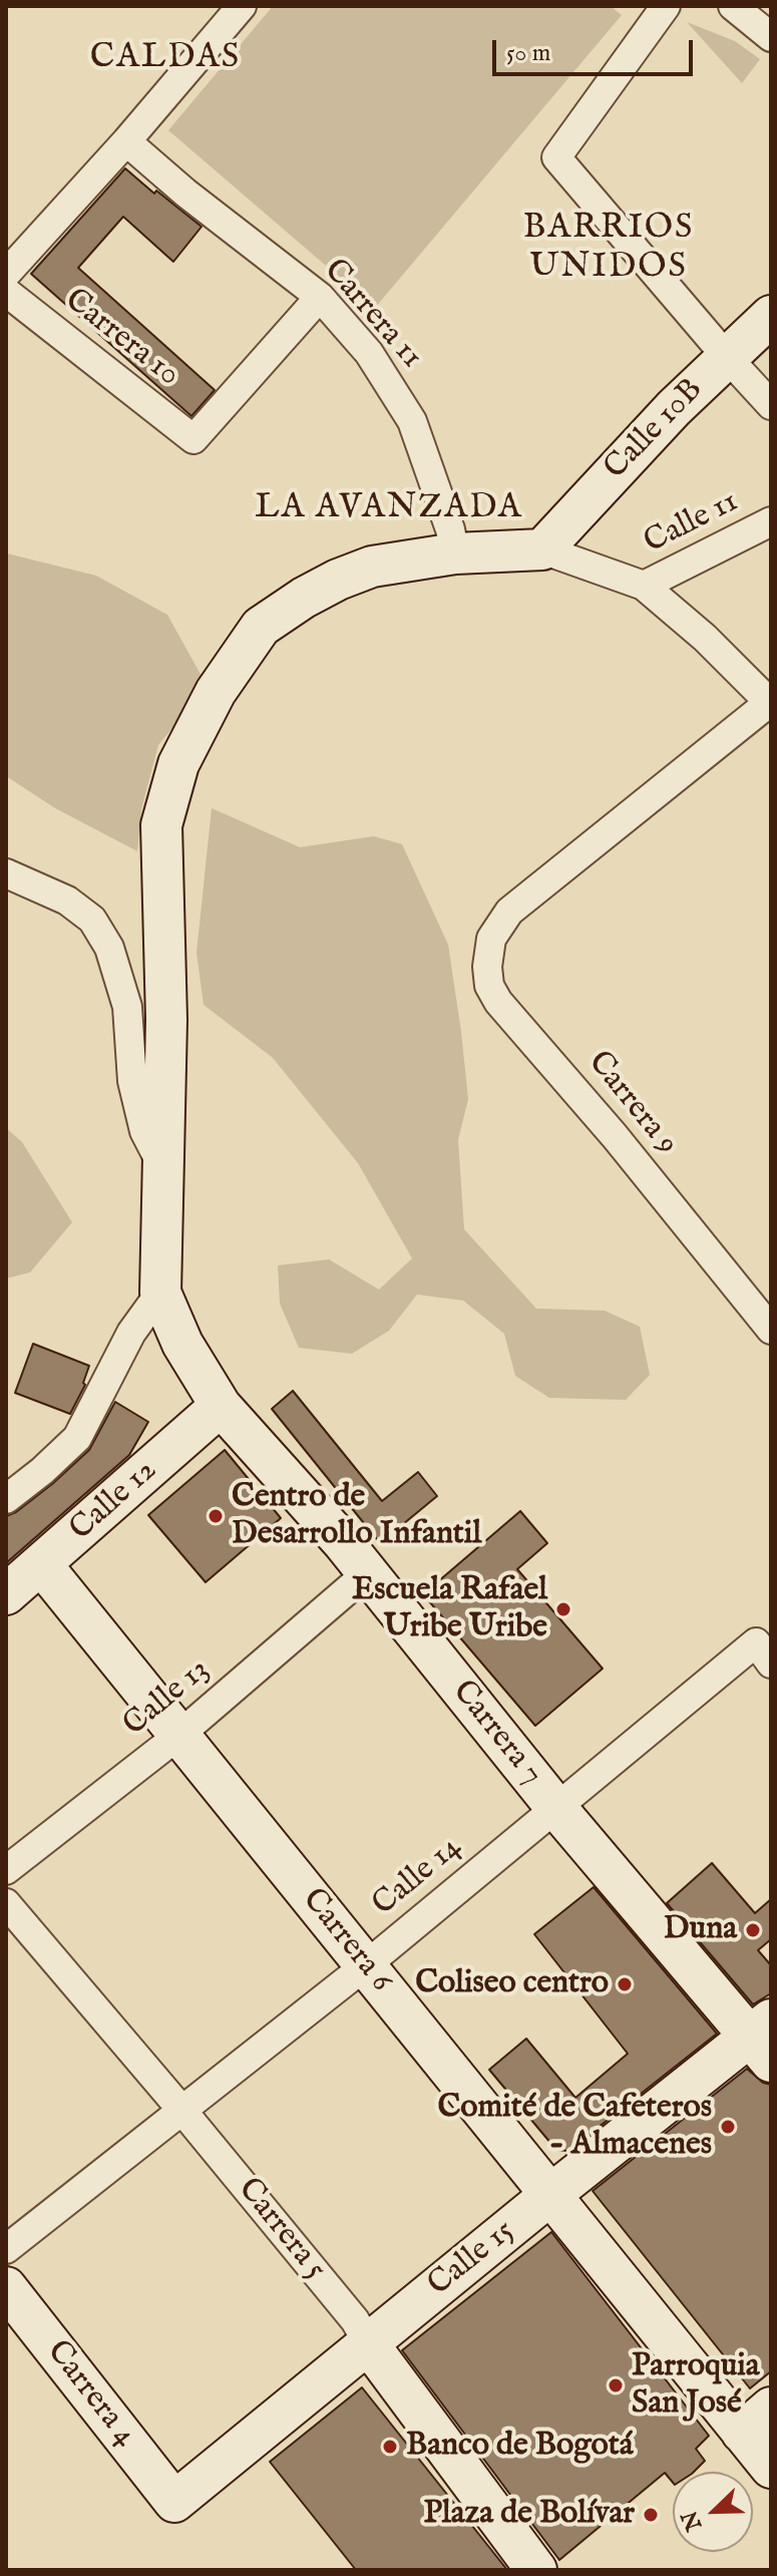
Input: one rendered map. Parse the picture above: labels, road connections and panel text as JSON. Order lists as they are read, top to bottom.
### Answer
{
  "streets": {
    "main road": [
      "Calle 10B",
      "Calle 12",
      "Carrera 7",
      "Carrera 6",
      "Carrera 5",
      "Calle 15",
      "Carrera 4"
    ],
    "street": [
      "Carrera 11",
      "Carrera 10",
      "Calle 11",
      "Carrera 9",
      "Calle 13",
      "Calle 14"
    ]
  },
  "crossings": [
    ["Carrera 11", "Carrera 10"],
    ["Calle 12", "Carrera 7"],
    ["Calle 12", "Carrera 6"],
    ["Calle 13", "Carrera 7"],
    ["Calle 13", "Carrera 6"],
    ["Carrera 7", "Calle 14"],
    ["Carrera 7", "Calle 15"],
    ["Calle 14", "Carrera 6"],
    ["Calle 14", "Carrera 5"],
    ["Carrera 6", "Calle 15"],
    ["Carrera 5", "Calle 15"],
    ["Calle 15", "Carrera 4"]
  ],
  "districts": ["CALDAS", "BARRIOS UNIDOS", "LA AVANZADA"],
  "places": [
    "Centro de Desarrollo Infantil",
    "Escuela Rafael Uribe Uribe",
    "Duna",
    "Coliseo centro",
    "Comité de Cafeteros - Almacenes",
    "Parroquia San José",
    "Banco de Bogotá",
    "Plaza de Bolívar"
  ],
  "scale_bar": "50 m",
  "north": "bottom left"
}
